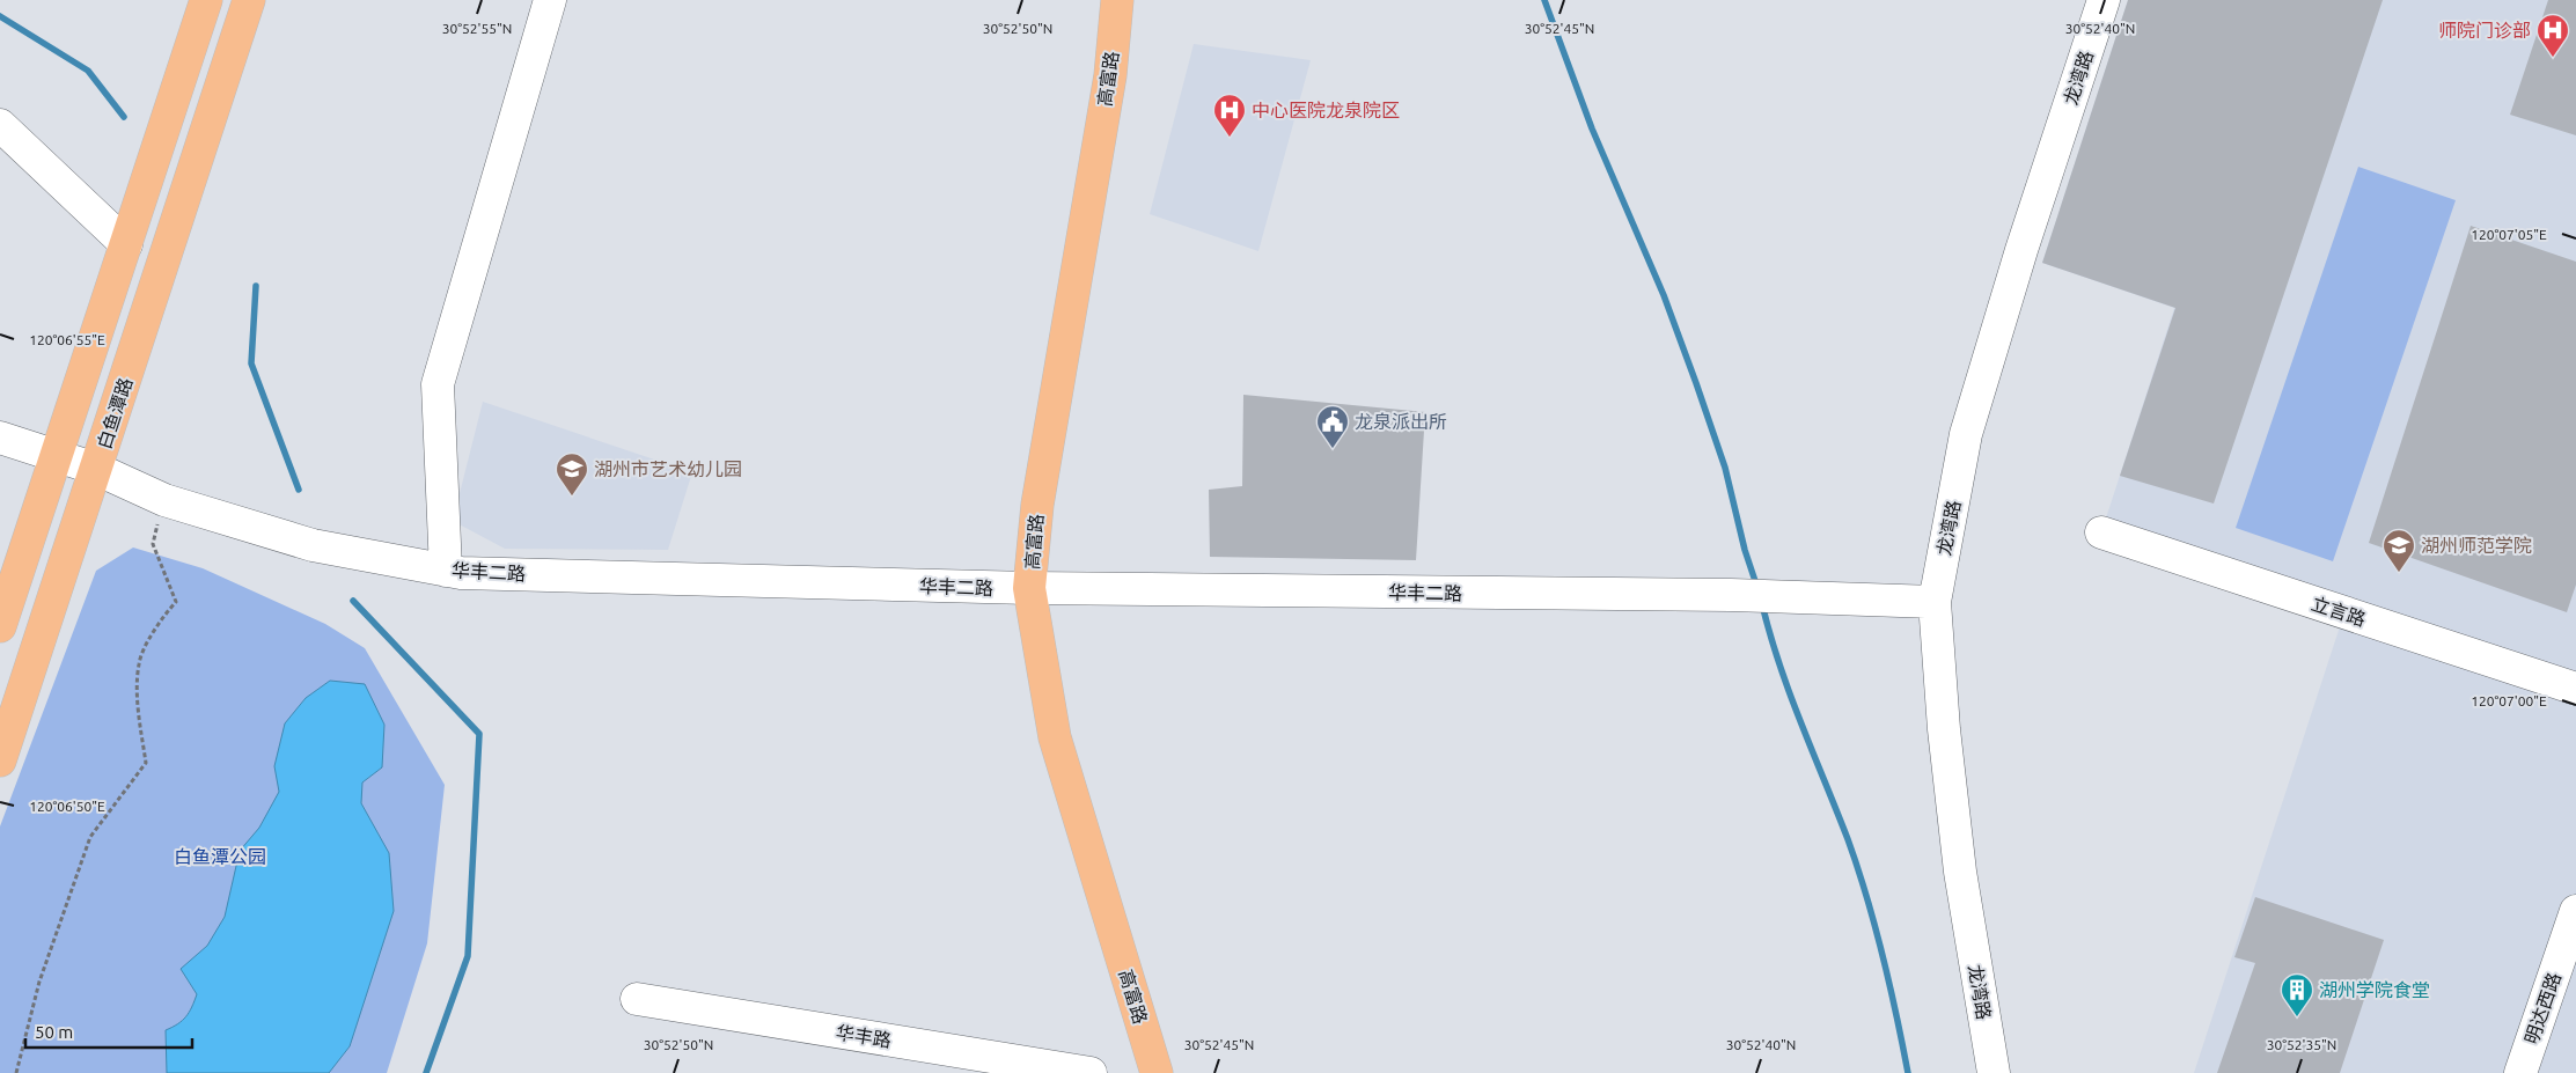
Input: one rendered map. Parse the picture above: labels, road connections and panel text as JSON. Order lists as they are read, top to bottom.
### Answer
{
  "streets": {
    "main road": ["高富路", "白鱼潭路"],
    "street": [
      "龙湾路",
      "华丰二路",
      "立言路",
      "明达西路",
      "华丰路"
    ]
  },
  "crossings": [
    ["龙湾路", "华丰二路"],
    ["高富路", "华丰二路"],
    ["白鱼潭路", "华丰二路"]
  ],
  "parks": ["白鱼潭公园"],
  "places": {
    "hospital": ["师院门诊部", "中心医院龙泉院区"],
    "public building": ["龙泉派出所"],
    "school or university": ["湖州市艺术幼儿园", "湖州师范学院"],
    "building": ["湖州学院食堂"]
  },
  "scale_bar": "50 m",
  "coordinates": [
    "30°52'55\"N",
    "30°52'50\"N",
    "30°52'45\"N",
    "30°52'40\"N",
    "120°07'05\"E",
    "120°06'55\"E",
    "120°07'00\"E",
    "120°06'50\"E",
    "30°52'35\"N"
  ]
}
